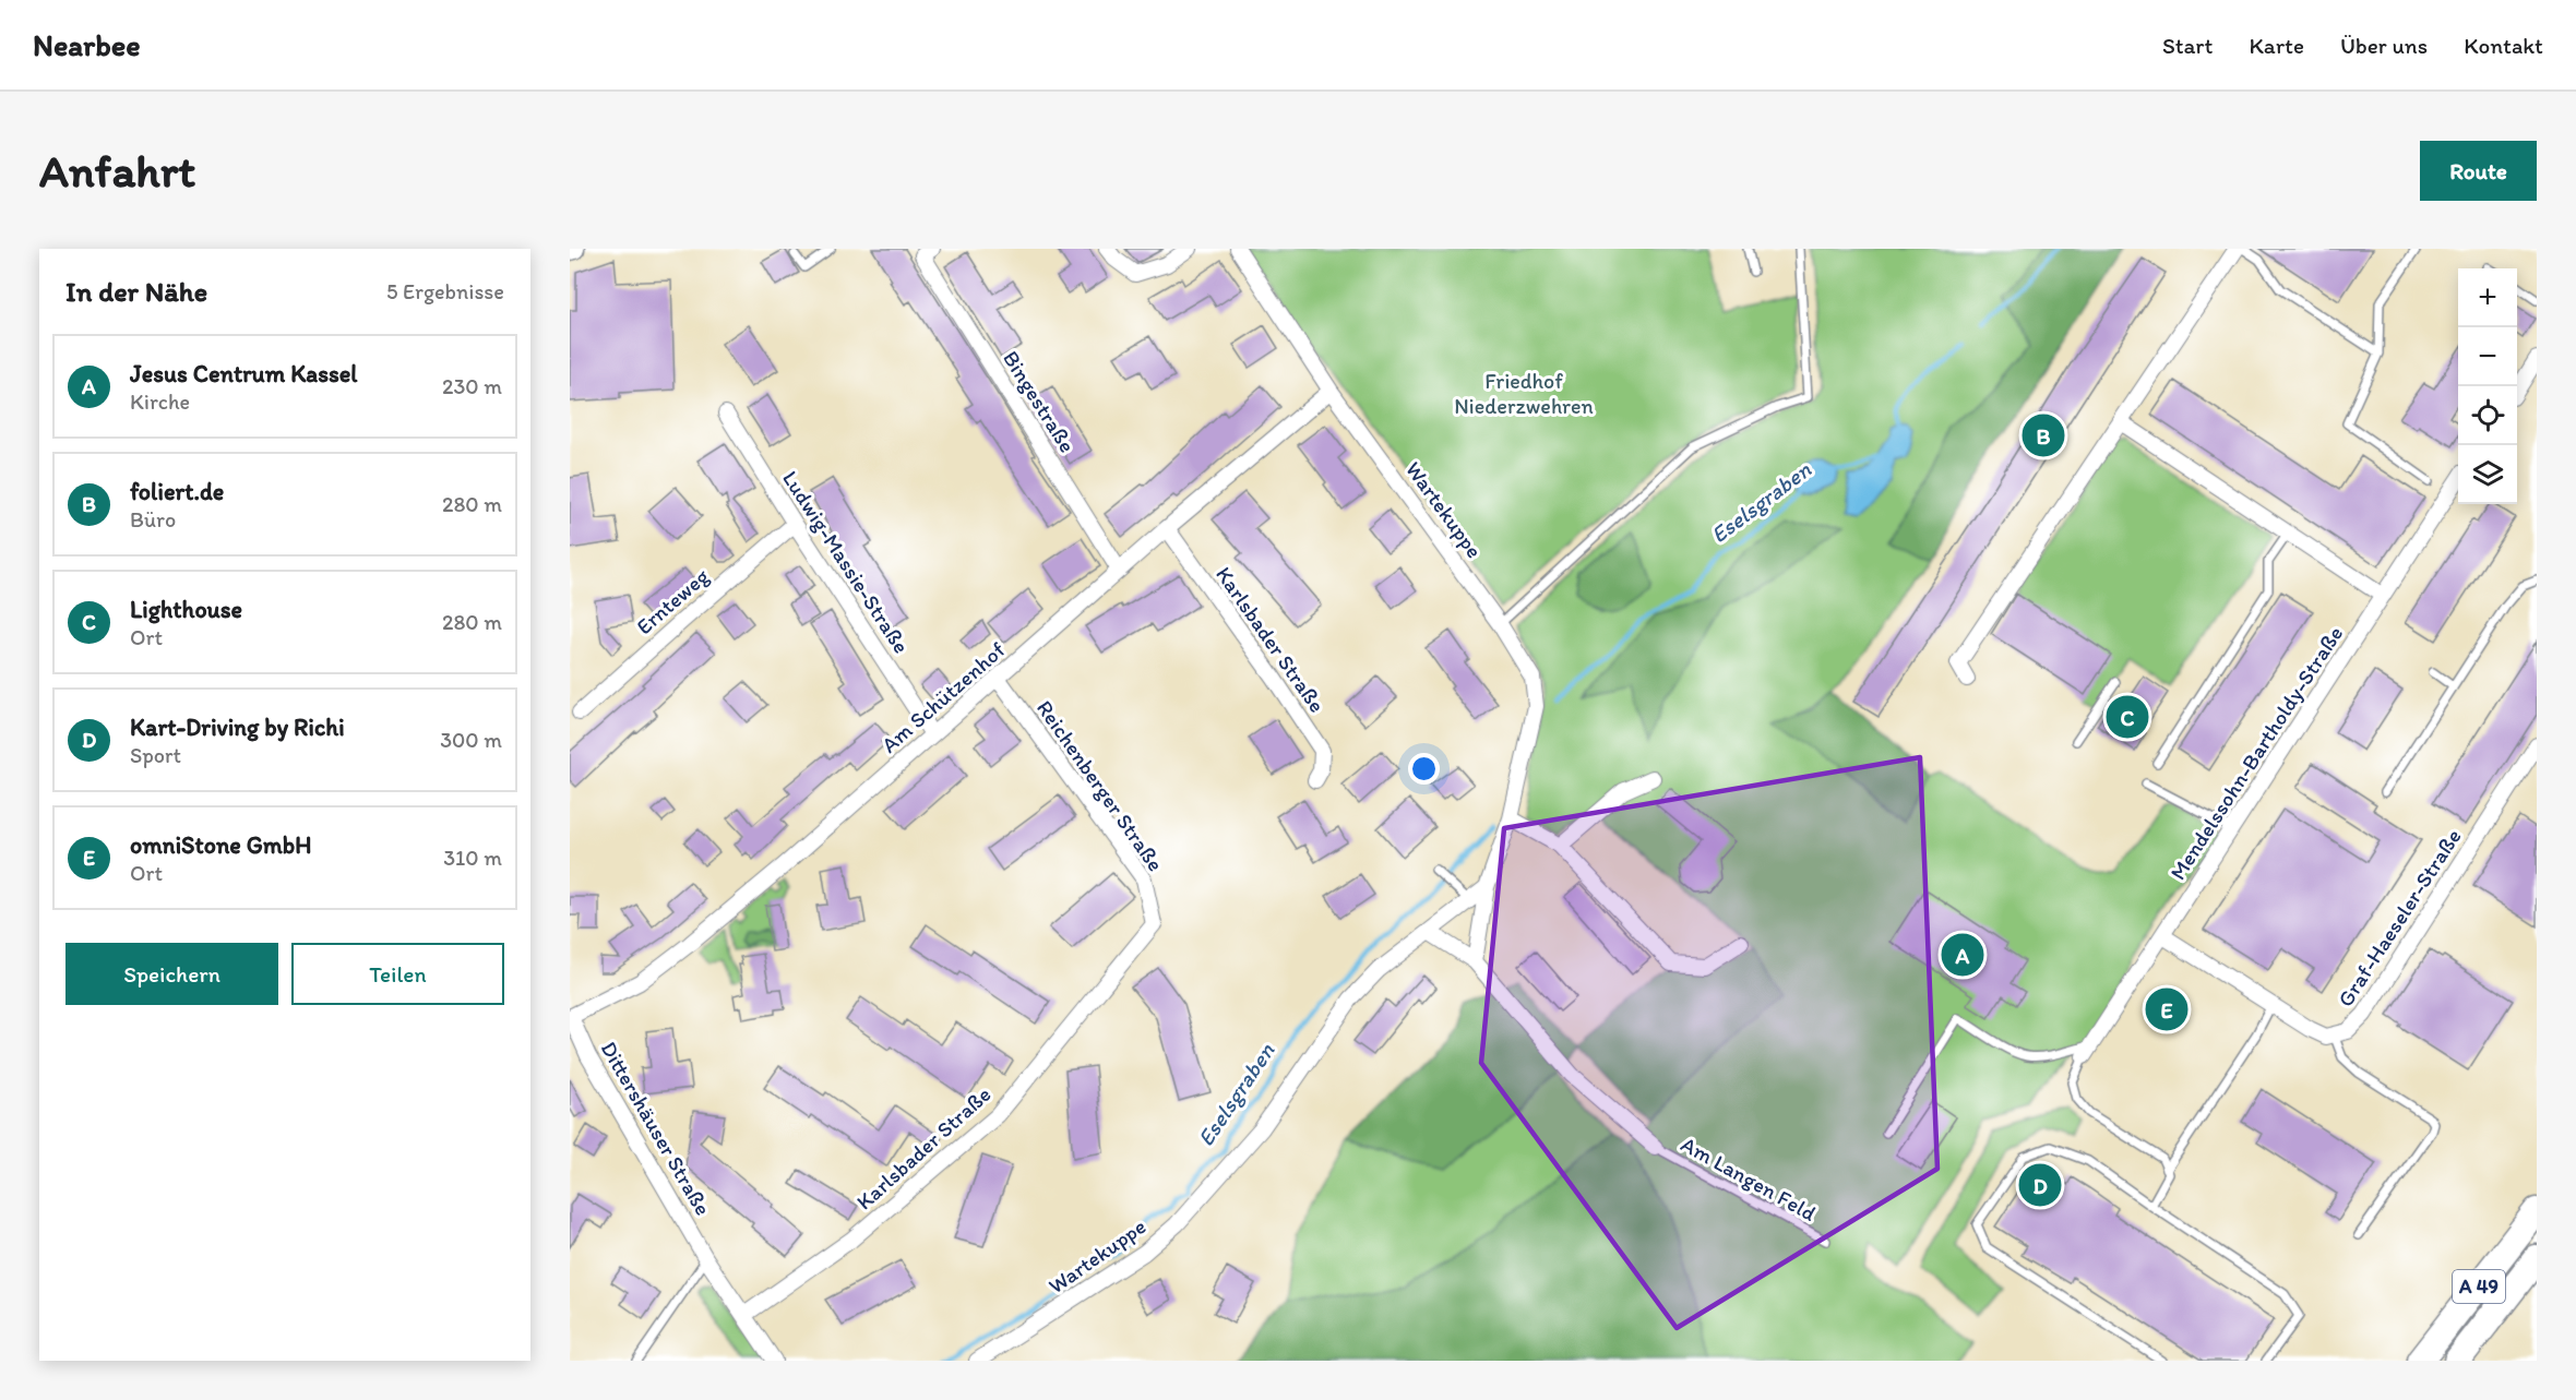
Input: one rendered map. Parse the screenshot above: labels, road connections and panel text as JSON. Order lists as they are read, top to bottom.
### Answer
{
  "streets": {
    "highway": ["A 49"],
    "street": [
      "Bingestraße",
      "Wartekuppe",
      "Ludwig-Massie-Straße",
      "Ernteweg",
      "Karlsbader Straße",
      "Am Schützenhof",
      "Mendelssohn-Bartholdy-Straße",
      "Reichenberger Straße",
      "Graf-Haeseler-Straße",
      "Dittershäuser Straße"
    ],
    "lane": ["Am Langen Feld"]
  },
  "crossings": [
    ["Bingestraße", "Am Schützenhof"],
    ["Wartekuppe", "Am Schützenhof"],
    ["Ludwig-Massie-Straße", "Ernteweg"],
    ["Ludwig-Massie-Straße", "Am Schützenhof"],
    ["Karlsbader Straße", "Am Schützenhof"],
    ["Karlsbader Straße", "Reichenberger Straße"],
    ["Karlsbader Straße", "Dittershäuser Straße"],
    ["Am Schützenhof", "Reichenberger Straße"],
    ["Am Schützenhof", "Dittershäuser Straße"],
    ["Mendelssohn-Bartholdy-Straße", "Graf-Haeseler-Straße"]
  ],
  "water": ["Eselsgraben"],
  "parks": ["Friedhof Niederzwehren"],
  "page": {
    "header": "Nearbee",
    "nav": [
      "Start",
      "Karte",
      "Über uns",
      "Kontakt"
    ],
    "buttons": [
      "Route",
      ["Speichern", "Teilen"]
    ],
    "title": "Anfahrt",
    "heading": ["In der Nähe", "5 Ergebnisse"],
    "map_buttons": ["+", "−"],
    "list": [
      {
        "mark": "A",
        "name": "Jesus Centrum Kassel",
        "note": "Kirche",
        "value": "230 m"
      },
      {
        "mark": "B",
        "name": "foliert.de",
        "note": "Büro",
        "value": "280 m"
      },
      {
        "mark": "C",
        "name": "Lighthouse",
        "note": "Ort",
        "value": "280 m"
      },
      {
        "mark": "D",
        "name": "Kart-Driving by Richi",
        "note": "Sport",
        "value": "300 m"
      },
      {
        "mark": "E",
        "name": "omniStone GmbH",
        "note": "Ort",
        "value": "310 m"
      }
    ],
    "pins": [
      "B",
      "C",
      "A",
      "E",
      "D"
    ]
  }
}
